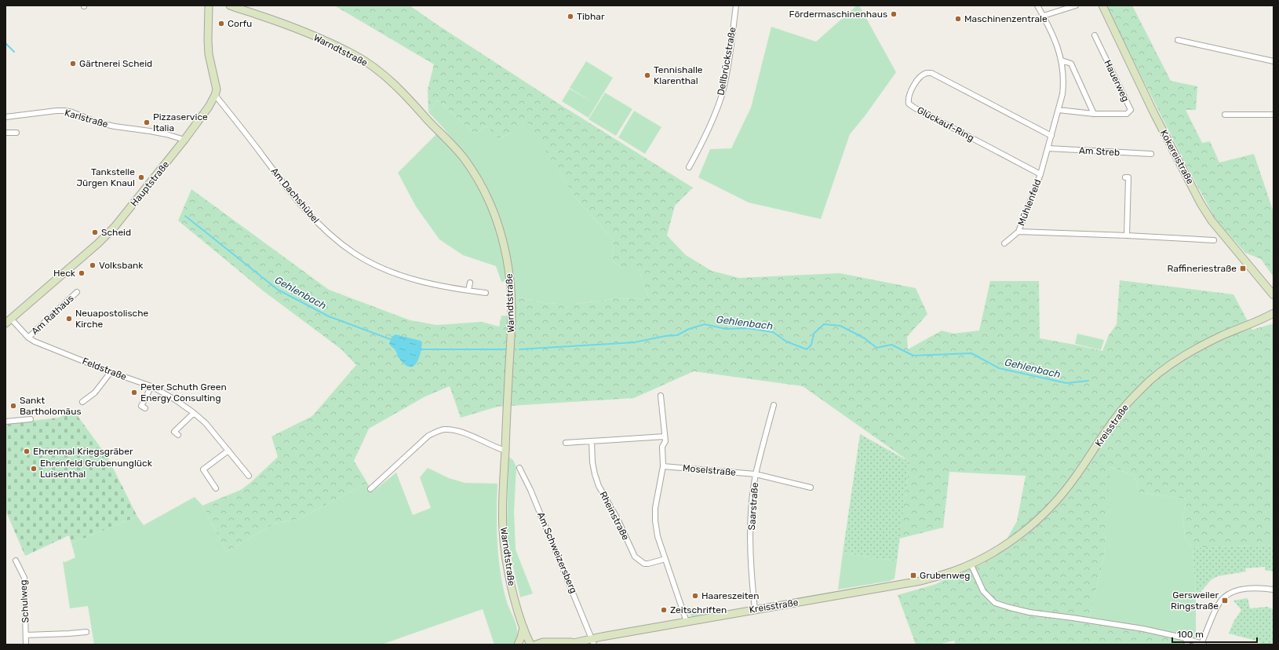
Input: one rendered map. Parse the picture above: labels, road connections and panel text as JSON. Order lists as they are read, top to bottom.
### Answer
{
  "streets": {
    "street": [
      "Warndtstraße",
      "Dellbrückstraße",
      "Hauerweg",
      "Karlstraße",
      "Glückauf-Ring",
      "Am Streb",
      "Kokereistraße",
      "Hauptstraße",
      "Am Dachshübel",
      "Mühlenfeld",
      "Am Rathaus",
      "Feldstraße",
      "Kreisstraße",
      "Moselstraße",
      "Saarstraße",
      "Rheinstraße",
      "Am Schweizersberg",
      "Schulweg"
    ]
  },
  "crossings": [
    ["Hauerweg", "Mühlenfeld"],
    ["Karlstraße", "Hauptstraße"],
    ["Glückauf-Ring", "Mühlenfeld"],
    ["Am Streb", "Mühlenfeld"],
    ["Hauptstraße", "Am Dachshübel"],
    ["Hauptstraße", "Feldstraße"],
    ["Am Rathaus", "Feldstraße"],
    ["Kreisstraße", "Saarstraße"],
    ["Kreisstraße", "Am Schweizersberg"],
    ["Moselstraße", "Saarstraße"]
  ],
  "water": ["Gehlenbach"],
  "places": {
    "other": [
      "Fördermaschinenhaus",
      "Tibhar",
      "Maschinenzentrale",
      "Corfu",
      "Gärtnerei Scheid",
      "Tennishalle Klarenthal",
      "Pizzaservice Italia",
      "Tankstelle Jürgen Knaul",
      "Scheid",
      "Volksbank",
      "Heck",
      "Neuapostolische Kirche",
      "Peter Schuth Green Energy Consulting",
      "Sankt Bartholomäus",
      "Ehrenmal Kriegsgräber",
      "Ehrenfeld Grubenunglück Luisenthal",
      "Haareszeiten",
      "Zeitschriften"
    ],
    "transit": ["Raffineriestraße", "Grubenweg", "Gersweiler Ringstraße"]
  },
  "scale_bar": "100 m"
}
